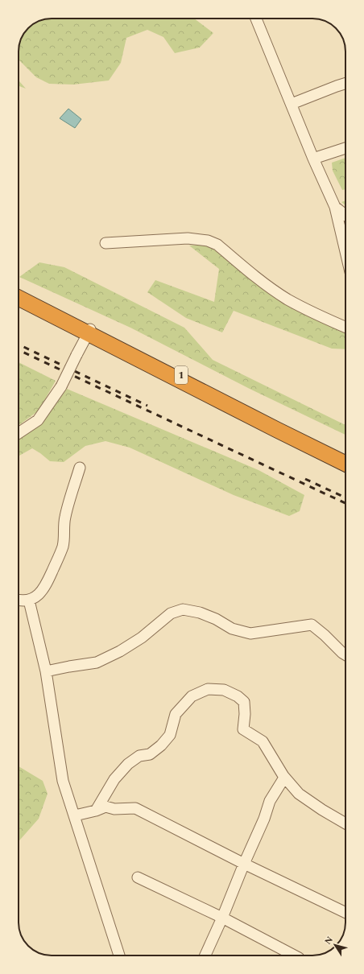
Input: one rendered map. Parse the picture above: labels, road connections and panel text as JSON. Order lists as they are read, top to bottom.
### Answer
{
  "streets": {
    "highway": ["1"]
  },
  "north": "top left"
}
